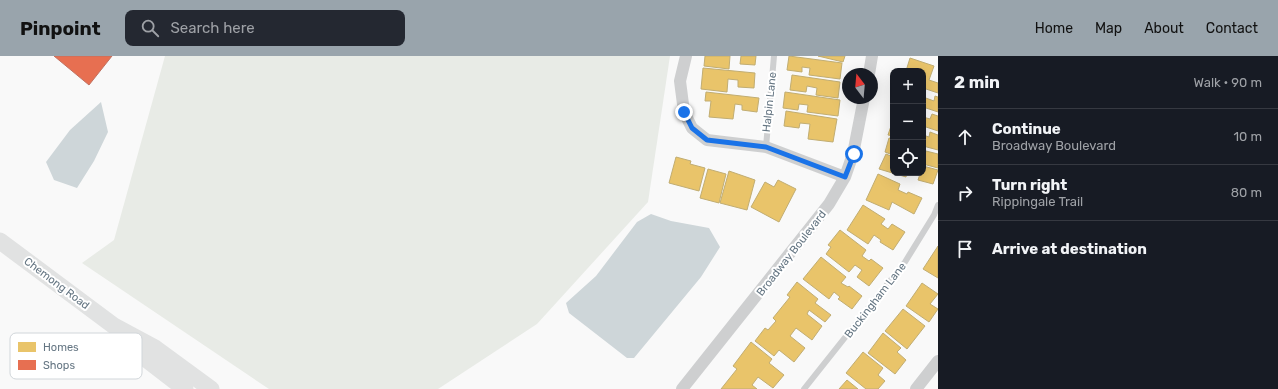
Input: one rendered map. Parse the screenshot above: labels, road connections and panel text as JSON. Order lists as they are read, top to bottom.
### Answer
{
  "streets": {
    "main road": ["Chemong Road"],
    "street": ["Broadway Boulevard"],
    "lane": ["Halpin Lane", "Buckingham Lane"]
  },
  "legend": ["Homes", "Shops"],
  "north": "top",
  "page": {
    "header": "Pinpoint",
    "search": "Search here",
    "nav": [
      "Home",
      "Map",
      "About",
      "Contact"
    ],
    "heading": ["2 min", "Walk · 90 m"],
    "map_buttons": ["+", "−"],
    "list": [
      ["Continue", "Broadway Boulevard", "10 m"],
      ["Turn right", "Rippingale Trail", "80 m"],
      "Arrive at destination"
    ]
  }
}
